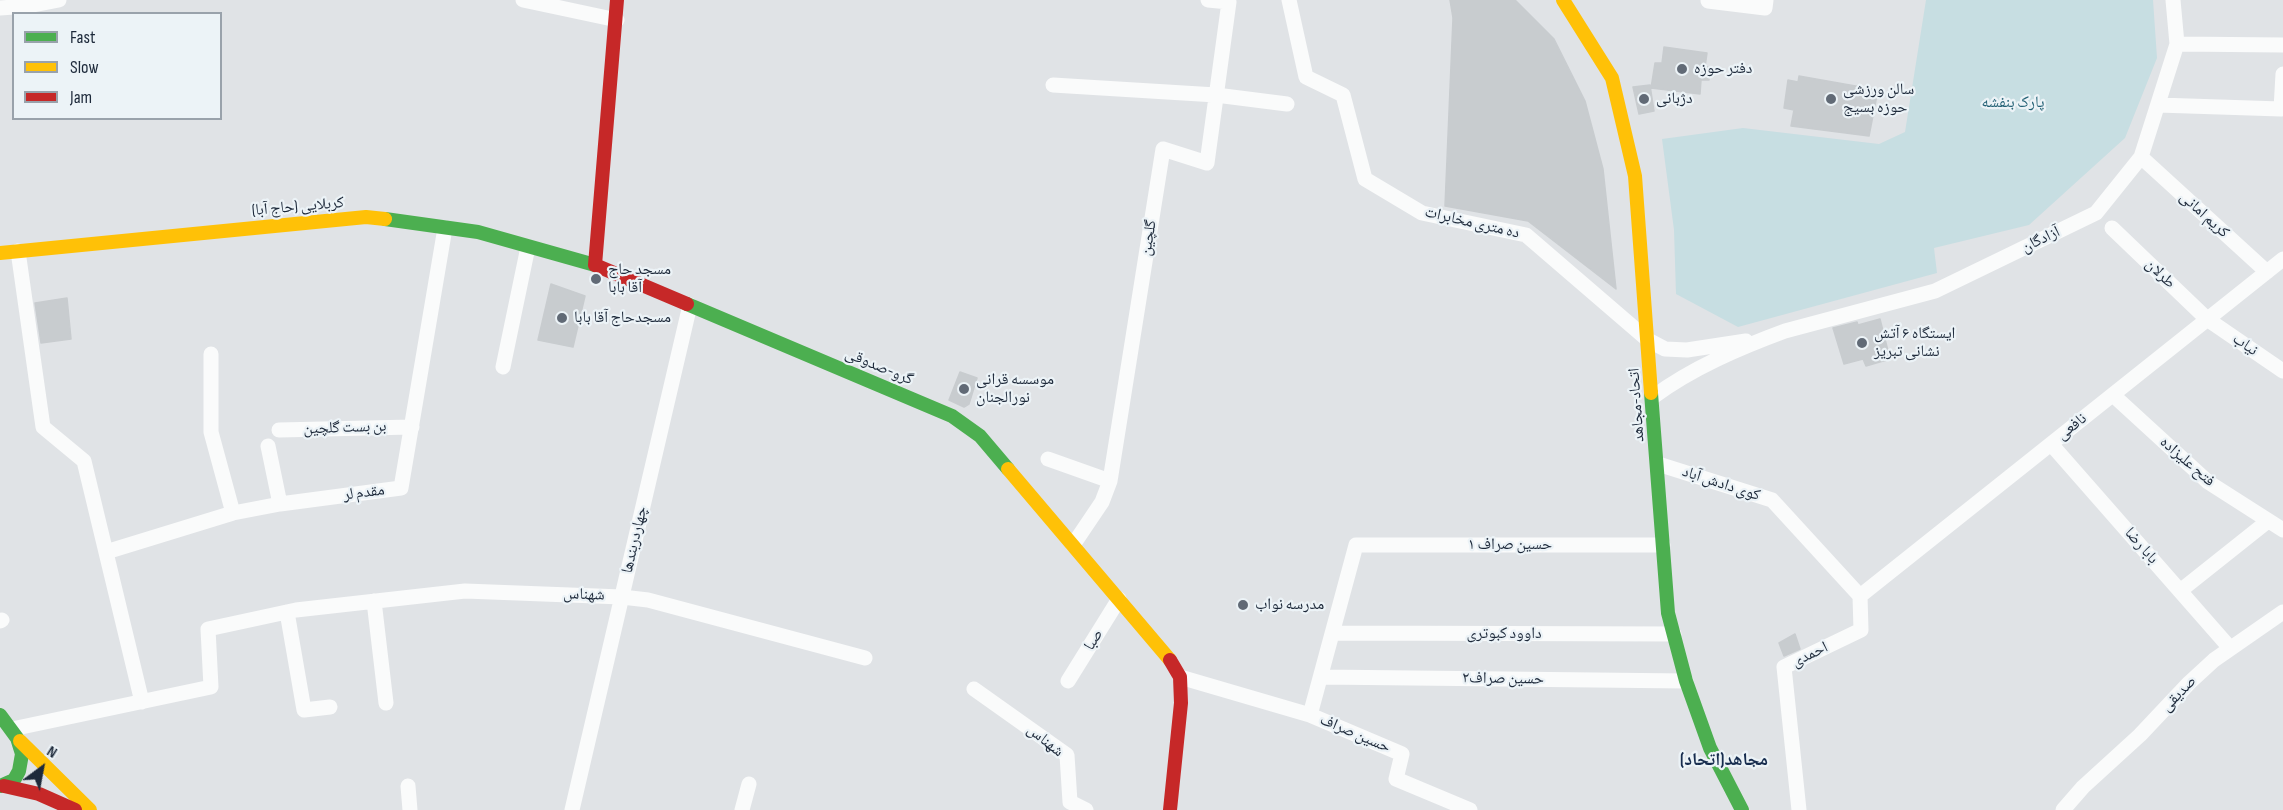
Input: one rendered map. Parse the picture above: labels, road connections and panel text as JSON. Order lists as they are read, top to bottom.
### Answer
{
  "streets": {
    "street": [
      "کربلایی (حاج آبا)",
      "کریم امانی",
      "ده متری مخابرات",
      "گلچین",
      "آزادگان",
      "طرلان",
      "نیاب",
      "گرو-صدوقی",
      "اتحاد-مجاهد",
      "نافعی",
      "بن بست گلچین",
      "فتح علیزاده",
      "کوی دادش آباد",
      "مقدم لر",
      "چهاردربندها",
      "حسین صراف ۱",
      "بابا رضا",
      "شهناس",
      "داوود کبوتری",
      "صبا",
      "احمدی",
      "حسین صراف۲",
      "صدیقی",
      "حسین صراف"
    ]
  },
  "crossings": [
    ["کربلایی (حاج آبا)", "گرو-صدوقی"],
    ["کربلایی (حاج آبا)", "مقدم لر"],
    ["کریم امانی", "آزادگان"],
    ["کریم امانی", "نافعی"],
    ["ده متری مخابرات", "اتحاد-مجاهد"],
    ["گلچین", "گرو-صدوقی"],
    ["طرلان", "نیاب"],
    ["طرلان", "نافعی"],
    ["نیاب", "نافعی"],
    ["گرو-صدوقی", "چهاردربندها"],
    ["گرو-صدوقی", "صبا"],
    ["گرو-صدوقی", "حسین صراف"],
    ["اتحاد-مجاهد", "کوی دادش آباد"],
    ["اتحاد-مجاهد", "حسین صراف ۱"],
    ["اتحاد-مجاهد", "داوود کبوتری"],
    ["اتحاد-مجاهد", "حسین صراف۲"],
    ["نافعی", "فتح علیزاده"],
    ["نافعی", "کوی دادش آباد"],
    ["نافعی", "بابا رضا"],
    ["نافعی", "احمدی"],
    ["بن بست گلچین", "مقدم لر"],
    ["کوی دادش آباد", "احمدی"],
    ["چهاردربندها", "شهناس"],
    ["حسین صراف ۱", "حسین صراف"],
    ["بابا رضا", "صدیقی"],
    ["داوود کبوتری", "حسین صراف"],
    ["حسین صراف۲", "حسین صراف"]
  ],
  "districts": ["مجاهد(اتحاد)"],
  "parks": ["پارک بنفشه"],
  "places": [
    "دفتر حوزه",
    "دژبانی",
    "سالن ورزشی حوزه بسیج",
    "مسجد حاج آقا بابا",
    "مسجدحاج آقا بابا",
    "ایستگاه ۶ آتش نشانی تبریز",
    "موسسه قرانی نورالجنان",
    "مدرسه نواب"
  ],
  "legend": ["Fast", "Slow", "Jam"],
  "north": "top right"
}
